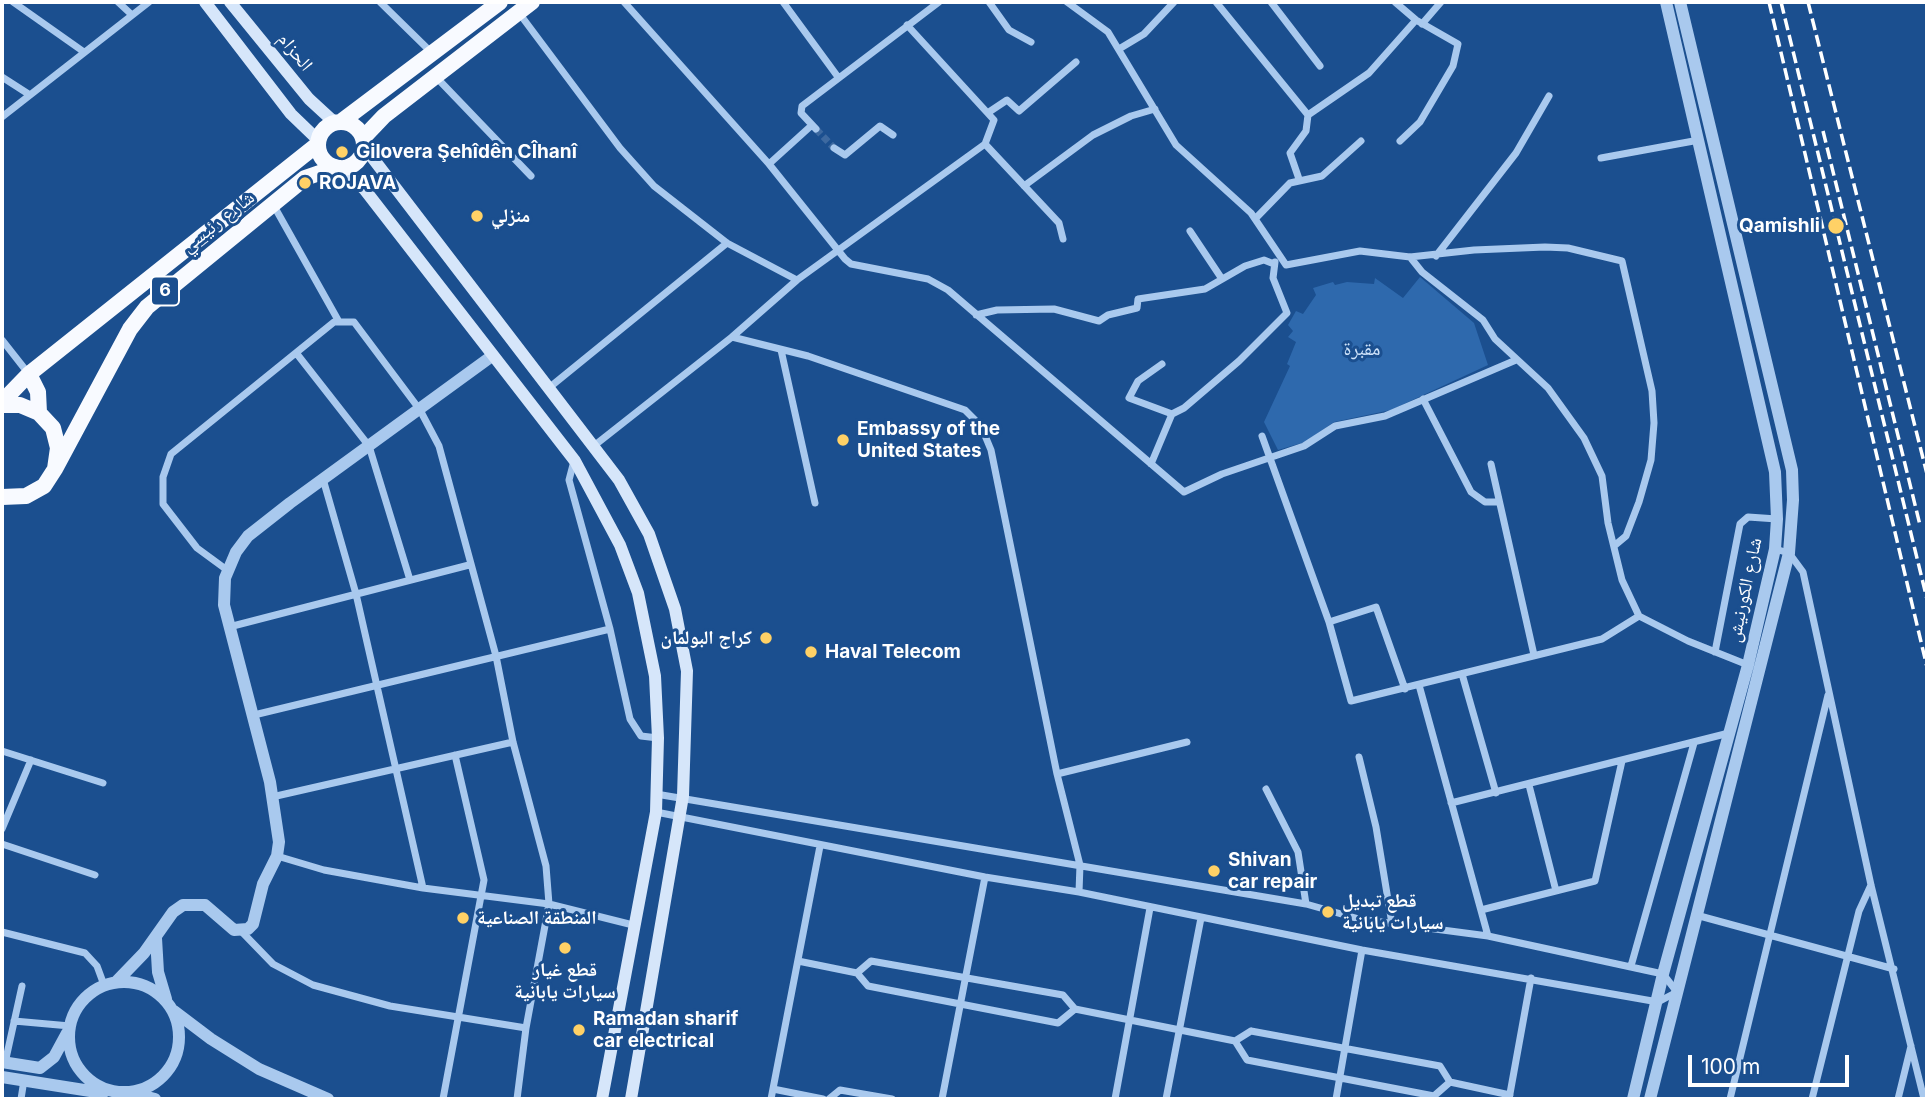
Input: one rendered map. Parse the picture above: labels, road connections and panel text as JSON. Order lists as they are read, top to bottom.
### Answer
{
  "streets": {
    "highway": ["شارع رئيسي", "6"],
    "main road": ["الحزام"],
    "street": ["شارع الكورنيش"]
  },
  "crossings": [
    ["الحزام", "شارع رئيسي"]
  ],
  "parks": ["مقبرة"],
  "places": [
    "Gilovera Şehîdên CÎhanî",
    "ROJAVA",
    "منزلي",
    "Qamishli",
    "Embassy of the United States",
    "كراج البولمان",
    "Haval Telecom",
    "Shivan car repair",
    "قطع تبديل سيارات يابانية",
    "المنطقة الصناعية",
    "قطع غيار سيارات يابانية",
    "Ramadan sharif car electrical"
  ],
  "scale_bar": "100 m"
}
